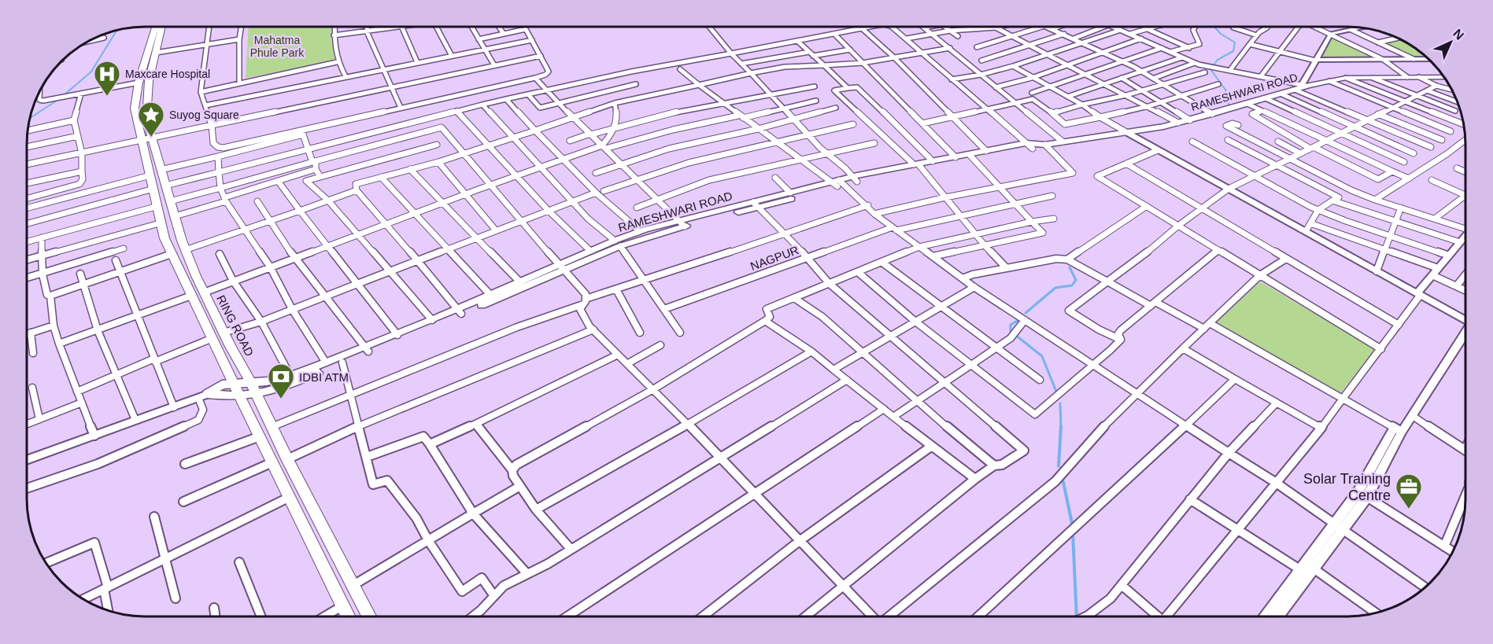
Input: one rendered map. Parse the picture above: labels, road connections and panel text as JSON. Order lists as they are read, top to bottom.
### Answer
{
  "streets": {
    "highway": ["RING ROAD"],
    "main road": ["RAMESHWARI ROAD"],
    "street": ["NAGPUR"]
  },
  "crossings": [
    ["RAMESHWARI ROAD", "RING ROAD"]
  ],
  "parks": ["Mahatma Phule Park"],
  "places": {
    "hospital": ["Maxcare Hospital"],
    "place": ["Suyog Square"],
    "bank": ["IDBI ATM"],
    "office": ["Solar Training Centre"]
  },
  "north": "top right"
}
